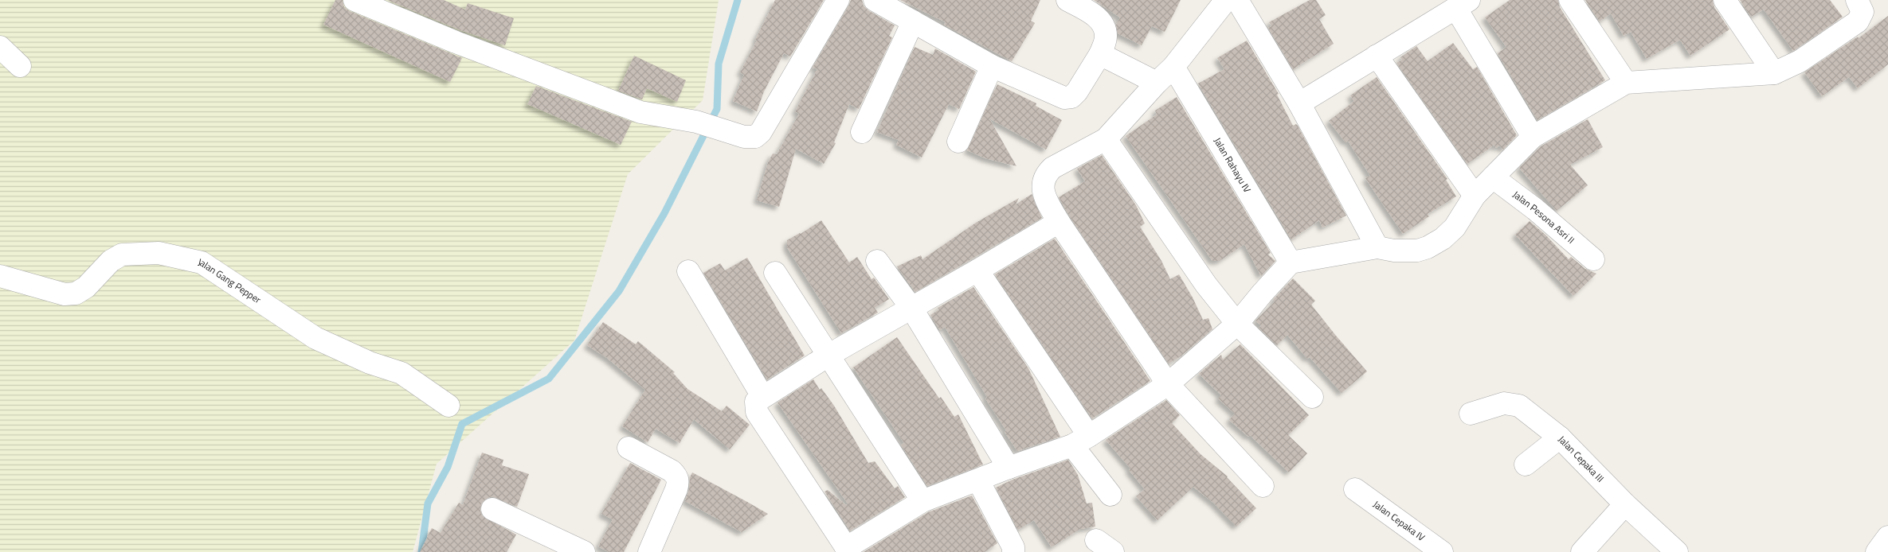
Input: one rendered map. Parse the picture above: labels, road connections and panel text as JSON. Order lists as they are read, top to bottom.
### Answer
{
  "streets": {
    "street": [
      "Jalan Rahayu IV",
      "Jalan Pesona Asri II",
      "Jalan Gang Pepper",
      "Jalan Cepaka III",
      "Jalan Cepaka IV"
    ]
  }
}
